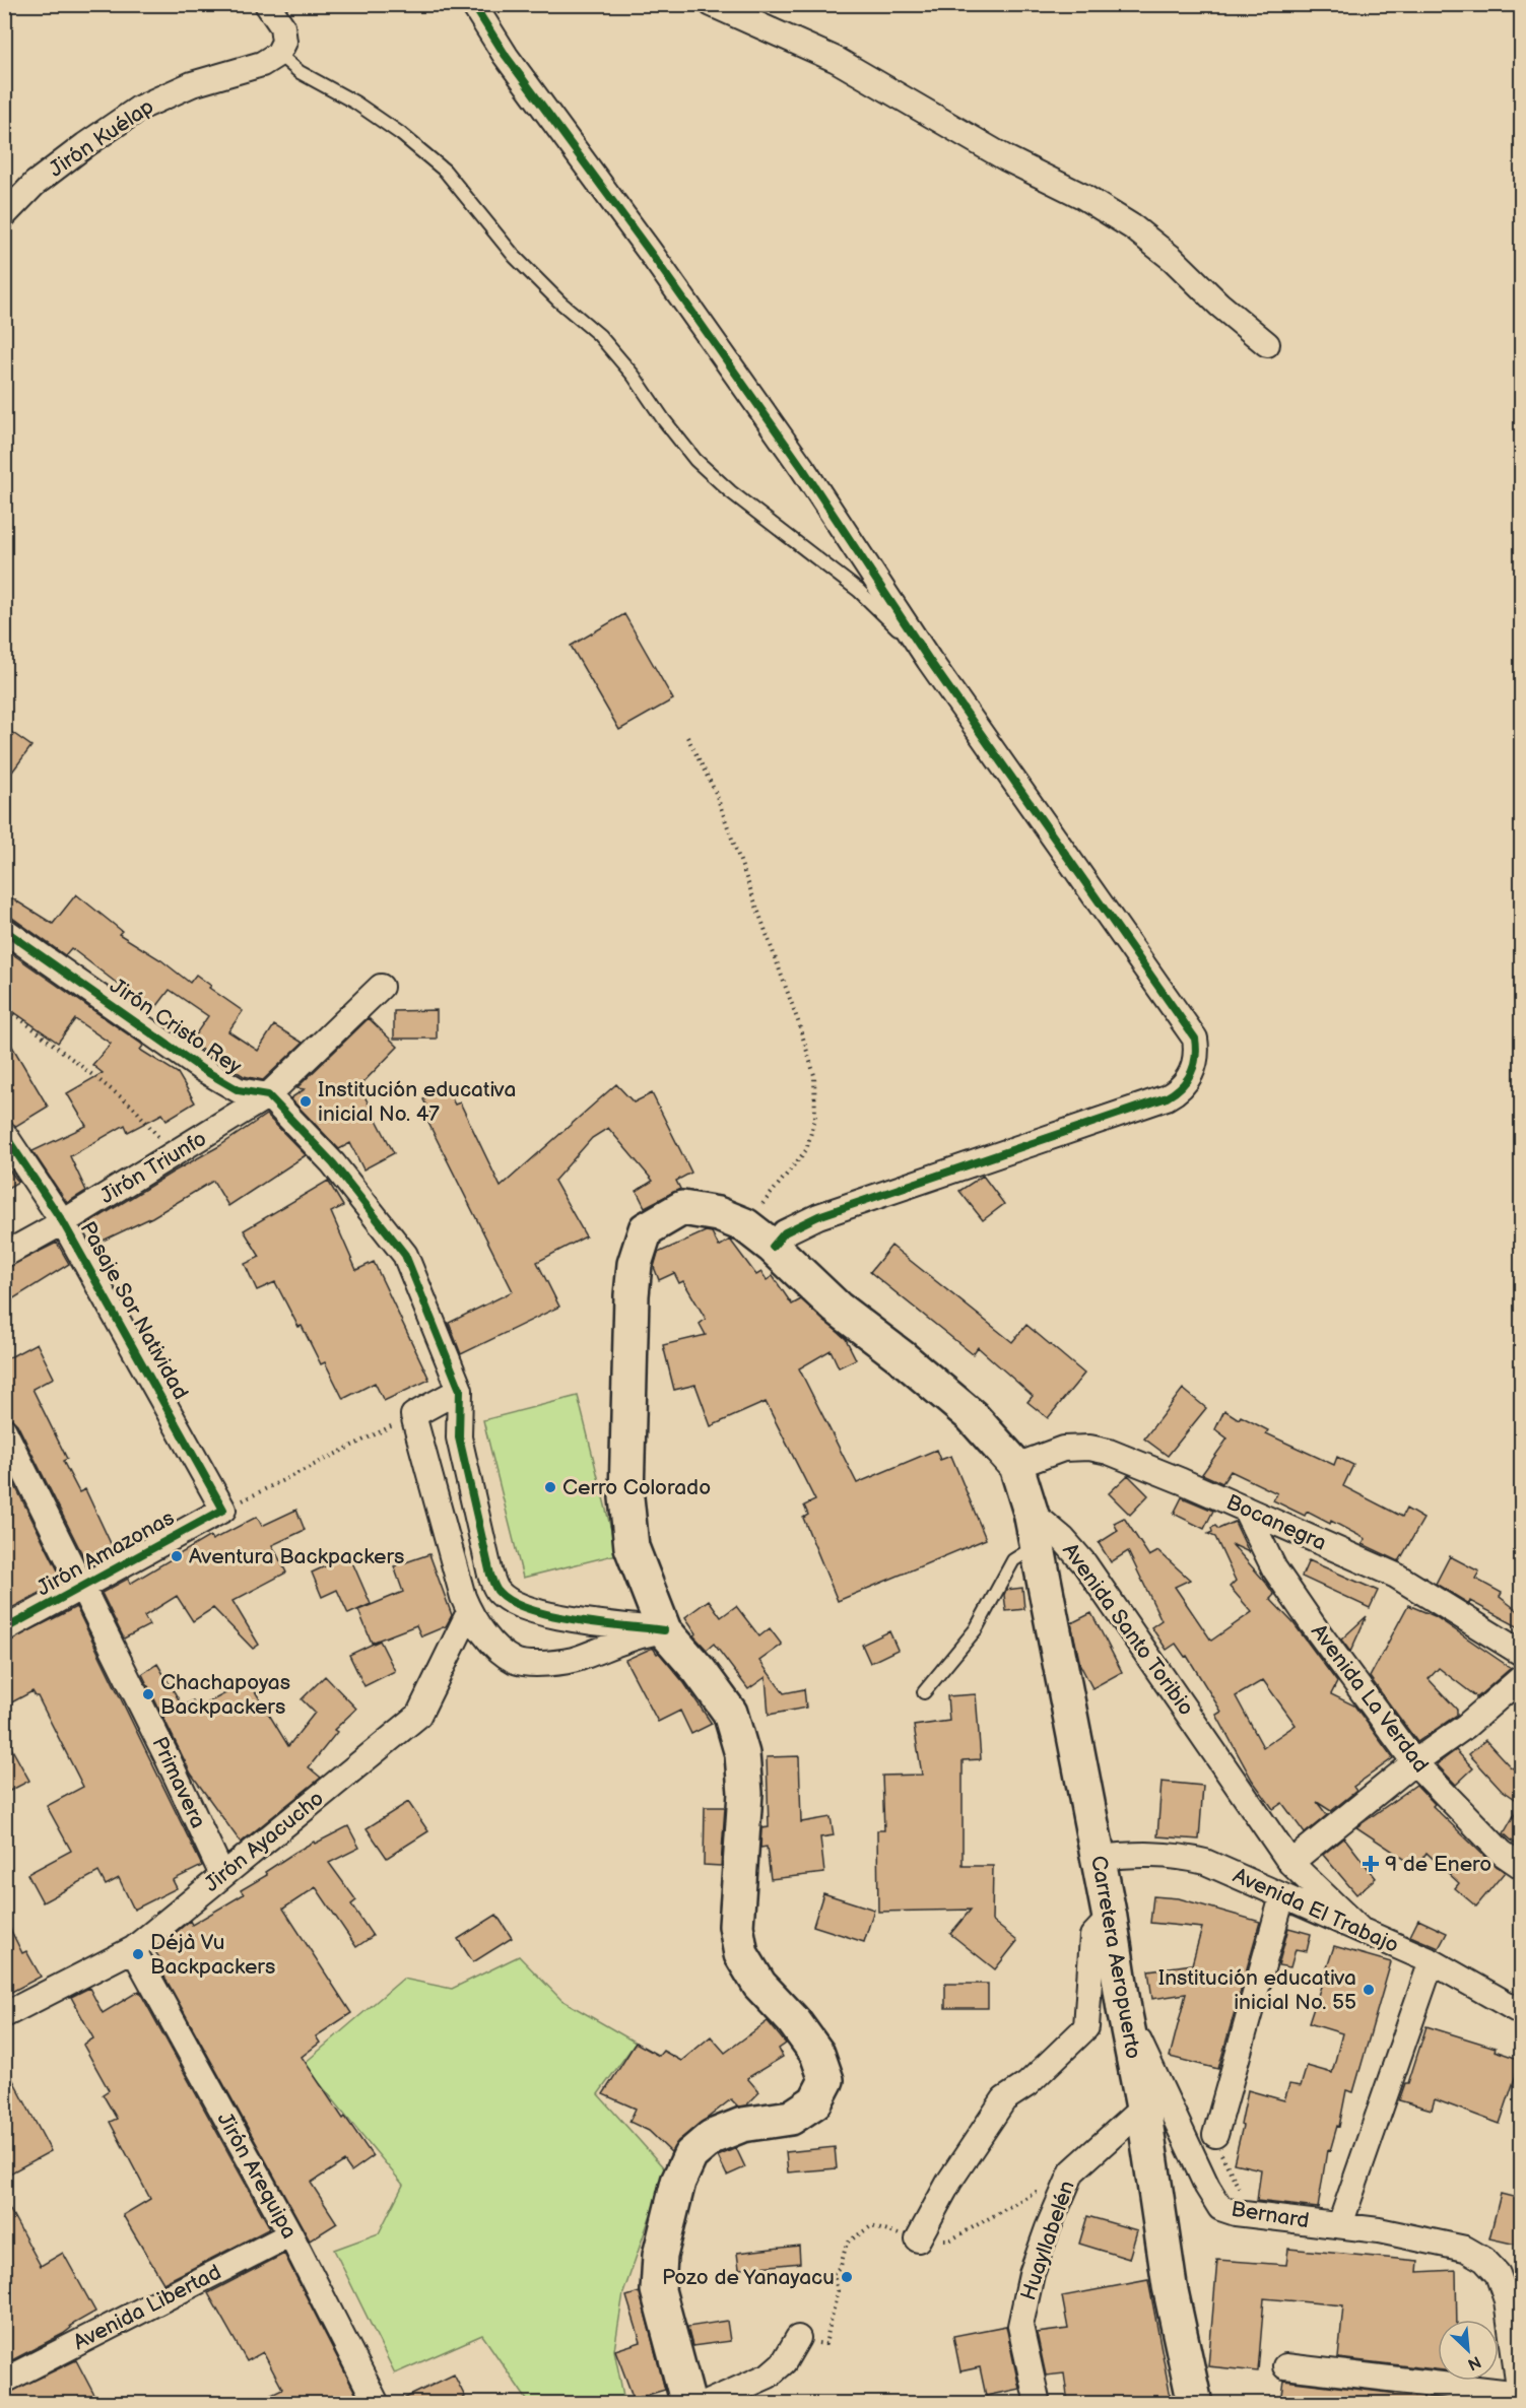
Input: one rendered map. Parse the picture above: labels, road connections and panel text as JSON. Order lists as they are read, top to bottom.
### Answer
{
  "streets": {
    "main road": ["Carretera Aeropuerto"],
    "street": [
      "Jirón Kuélap",
      "Jirón Cristo Rey",
      "Jirón Triunfo",
      "Pasaje Sor Natividad",
      "Bocanegra",
      "Jirón Amazonas",
      "Avenida Santo Toribio",
      "Avenida La Verdad",
      "Primavera",
      "Jirón Ayacucho",
      "Avenida El Trabajo",
      "Jirón Arequipa",
      "Bernard",
      "Huayllabelén",
      "Avenida Libertad"
    ]
  },
  "crossings": [
    ["Jirón Cristo Rey", "Jirón Triunfo"],
    ["Jirón Triunfo", "Pasaje Sor Natividad"],
    ["Pasaje Sor Natividad", "Jirón Amazonas"],
    ["Bocanegra", "Avenida La Verdad"],
    ["Jirón Amazonas", "Primavera"],
    ["Avenida Santo Toribio", "Avenida El Trabajo"],
    ["Avenida Santo Toribio", "Carretera Aeropuerto"],
    ["Primavera", "Jirón Ayacucho"],
    ["Jirón Ayacucho", "Jirón Arequipa"],
    ["Avenida El Trabajo", "Carretera Aeropuerto"],
    ["Carretera Aeropuerto", "Bernard"],
    ["Carretera Aeropuerto", "Huayllabelén"],
    ["Jirón Arequipa", "Avenida Libertad"]
  ],
  "places": {
    "other": [
      "Institución educativa inicial No. 47",
      "Cerro Colorado",
      "Aventura Backpackers",
      "Chachapoyas Backpackers",
      "Déjà Vu Backpackers",
      "Institución educativa inicial No. 55",
      "Pozo de Yanayacu"
    ],
    "health": ["9 de Enero"]
  },
  "north": "bottom right"
}
